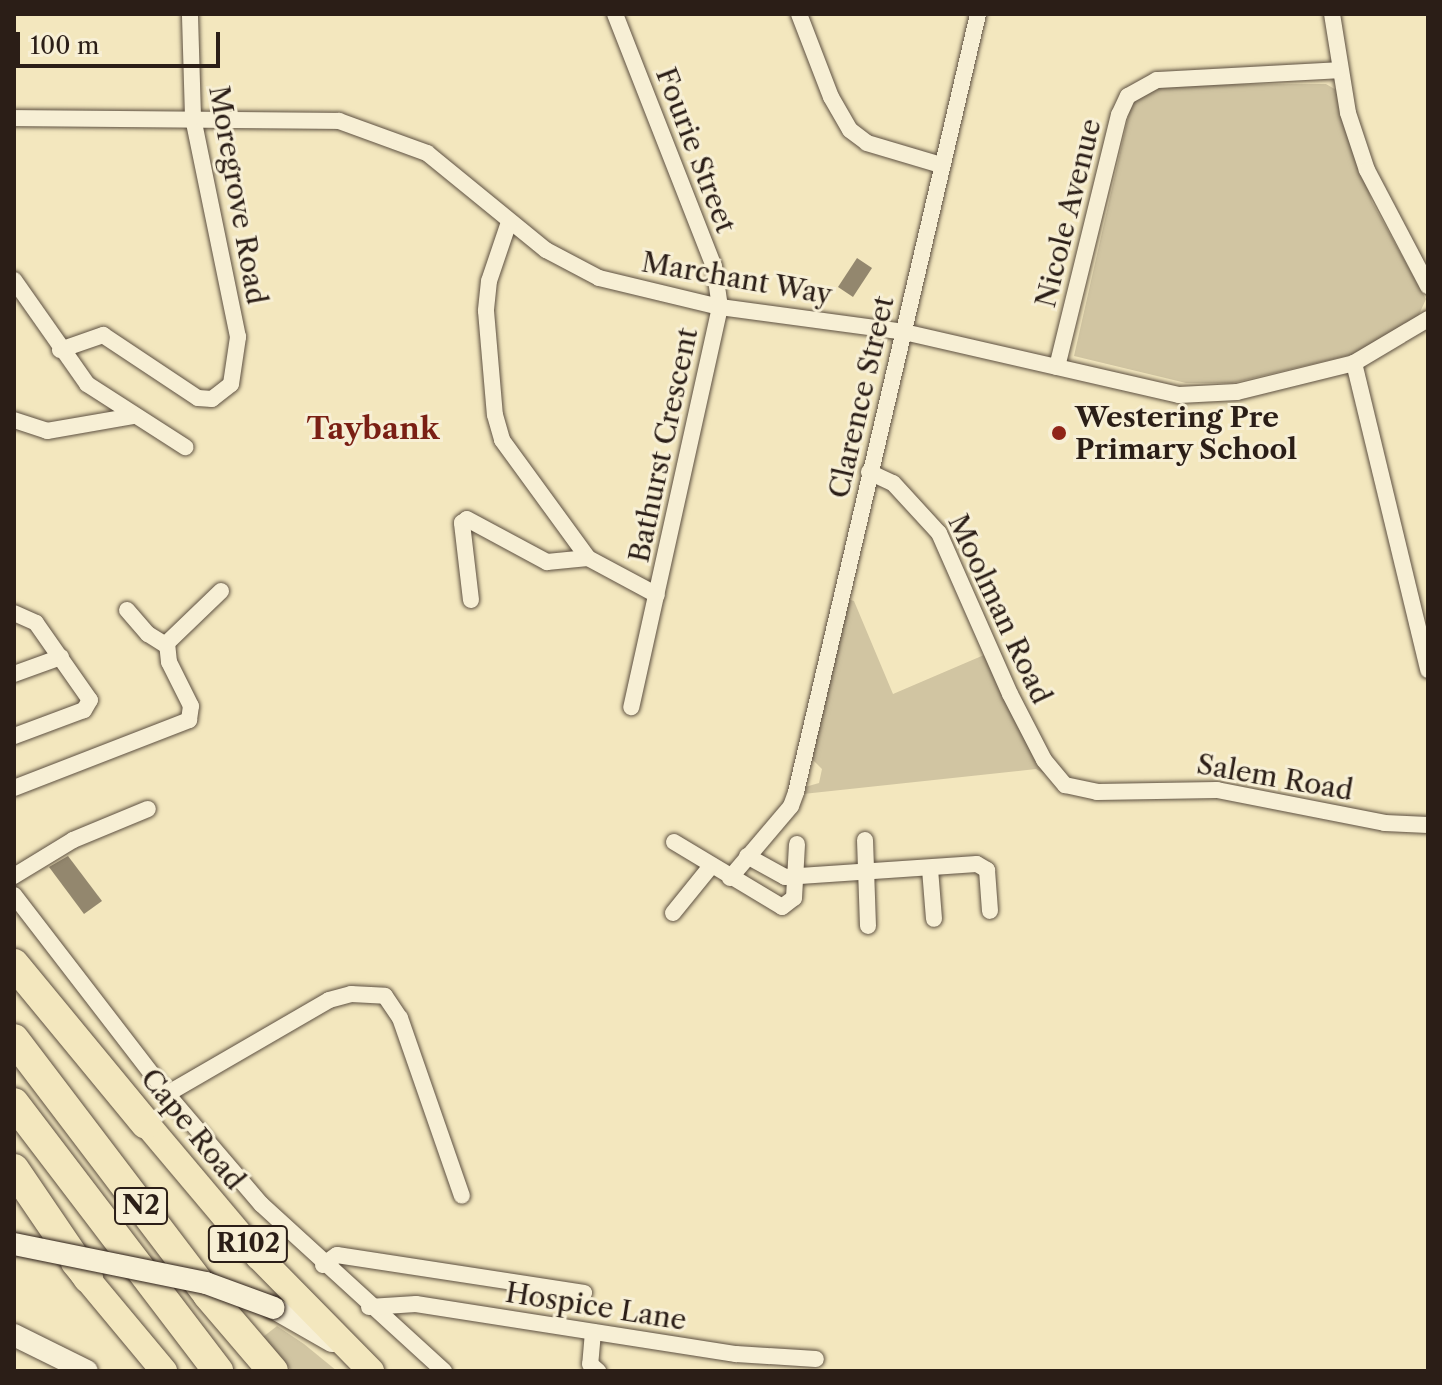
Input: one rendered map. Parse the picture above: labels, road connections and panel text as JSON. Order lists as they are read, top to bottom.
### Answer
{
  "streets": {
    "highway": ["N2"],
    "main road": ["Cape Road", "R102"],
    "street": [
      "Fourie Street",
      "Moregrove Road",
      "Nicole Avenue",
      "Marchant Way",
      "Clarence Street",
      "Bathurst Crescent",
      "Moolman Road",
      "Salem Road",
      "Hospice Lane"
    ]
  },
  "crossings": [
    ["Fourie Street", "Marchant Way"],
    ["Fourie Street", "Bathurst Crescent"],
    ["Moregrove Road", "Marchant Way"],
    ["Nicole Avenue", "Marchant Way"],
    ["Marchant Way", "Clarence Street"],
    ["Marchant Way", "Bathurst Crescent"],
    ["Clarence Street", "Moolman Road"],
    ["Moolman Road", "Salem Road"]
  ],
  "districts": ["Taybank"],
  "places": ["Westering Pre Primary School"],
  "scale_bar": "100 m"
}
